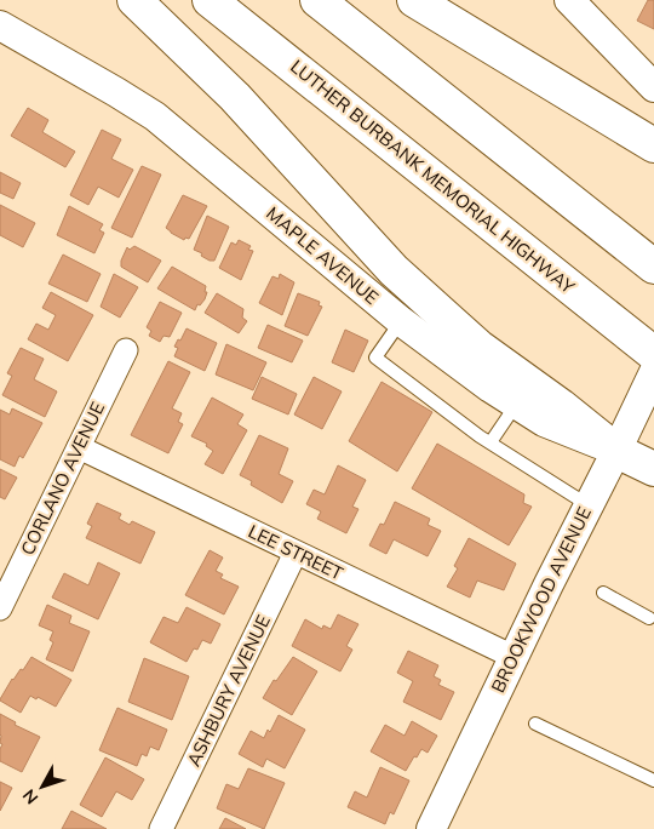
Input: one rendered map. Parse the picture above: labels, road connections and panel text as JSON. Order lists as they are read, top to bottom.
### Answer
{
  "streets": {
    "main road": ["LUTHER BURBANK MEMORIAL HIGHWAY", "MAPLE AVENUE"],
    "street": [
      "CORLANO AVENUE",
      "LEE STREET",
      "BROOKWOOD AVENUE",
      "ASHBURY AVENUE"
    ]
  },
  "crossings": [
    ["MAPLE AVENUE", "BROOKWOOD AVENUE"],
    ["CORLANO AVENUE", "LEE STREET"],
    ["LEE STREET", "BROOKWOOD AVENUE"],
    ["LEE STREET", "ASHBURY AVENUE"]
  ],
  "north": "bottom left"
}
